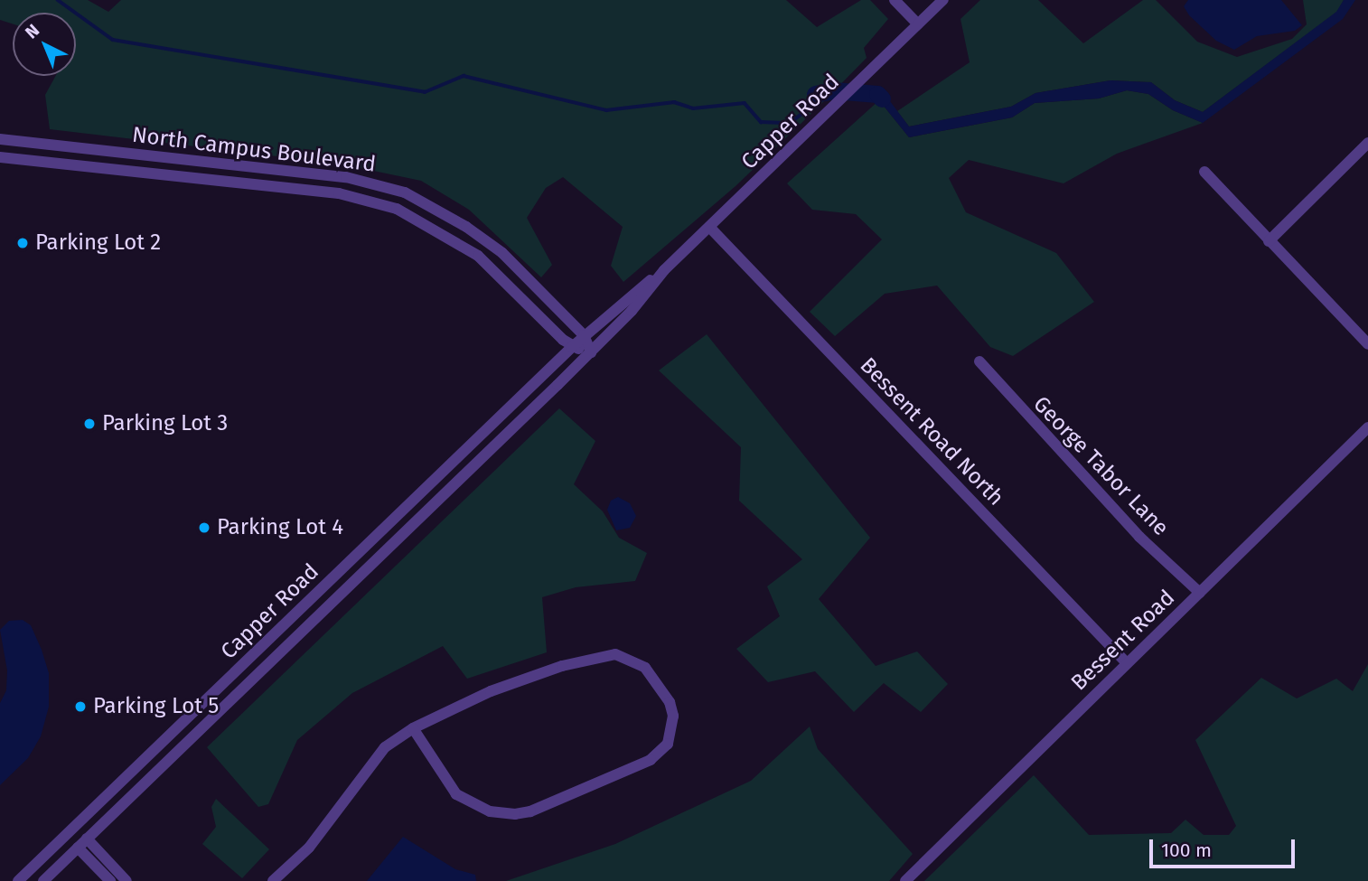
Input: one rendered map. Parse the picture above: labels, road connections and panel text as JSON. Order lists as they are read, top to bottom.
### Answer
{
  "streets": {
    "street": [
      "Capper Road",
      "North Campus Boulevard",
      "Bessent Road North",
      "George Tabor Lane",
      "Bessent Road"
    ]
  },
  "crossings": [
    ["Capper Road", "North Campus Boulevard"],
    ["Capper Road", "Bessent Road North"],
    ["Bessent Road North", "Bessent Road"],
    ["George Tabor Lane", "Bessent Road"]
  ],
  "places": [
    "Parking Lot 2",
    "Parking Lot 3",
    "Parking Lot 4",
    "Parking Lot 5"
  ],
  "scale_bar": "100 m",
  "north": "top left"
}
